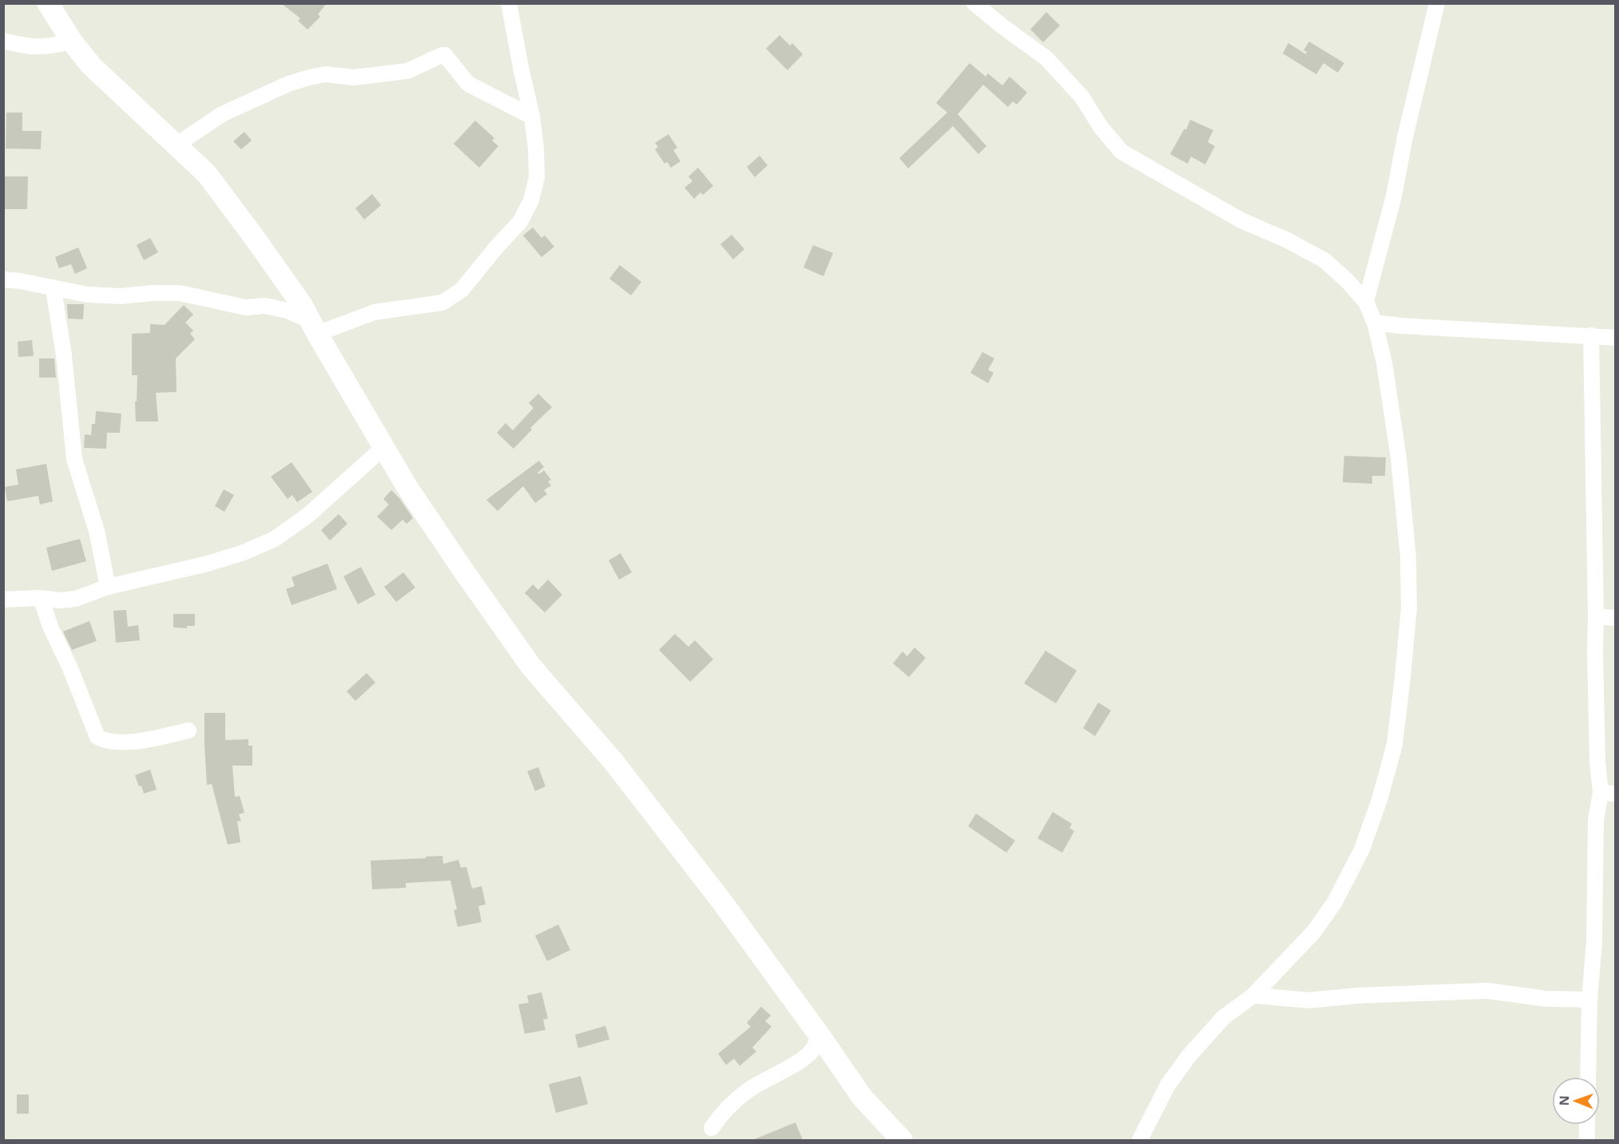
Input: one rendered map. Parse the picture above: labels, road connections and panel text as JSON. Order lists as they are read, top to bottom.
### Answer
{
  "north": "left"
}
